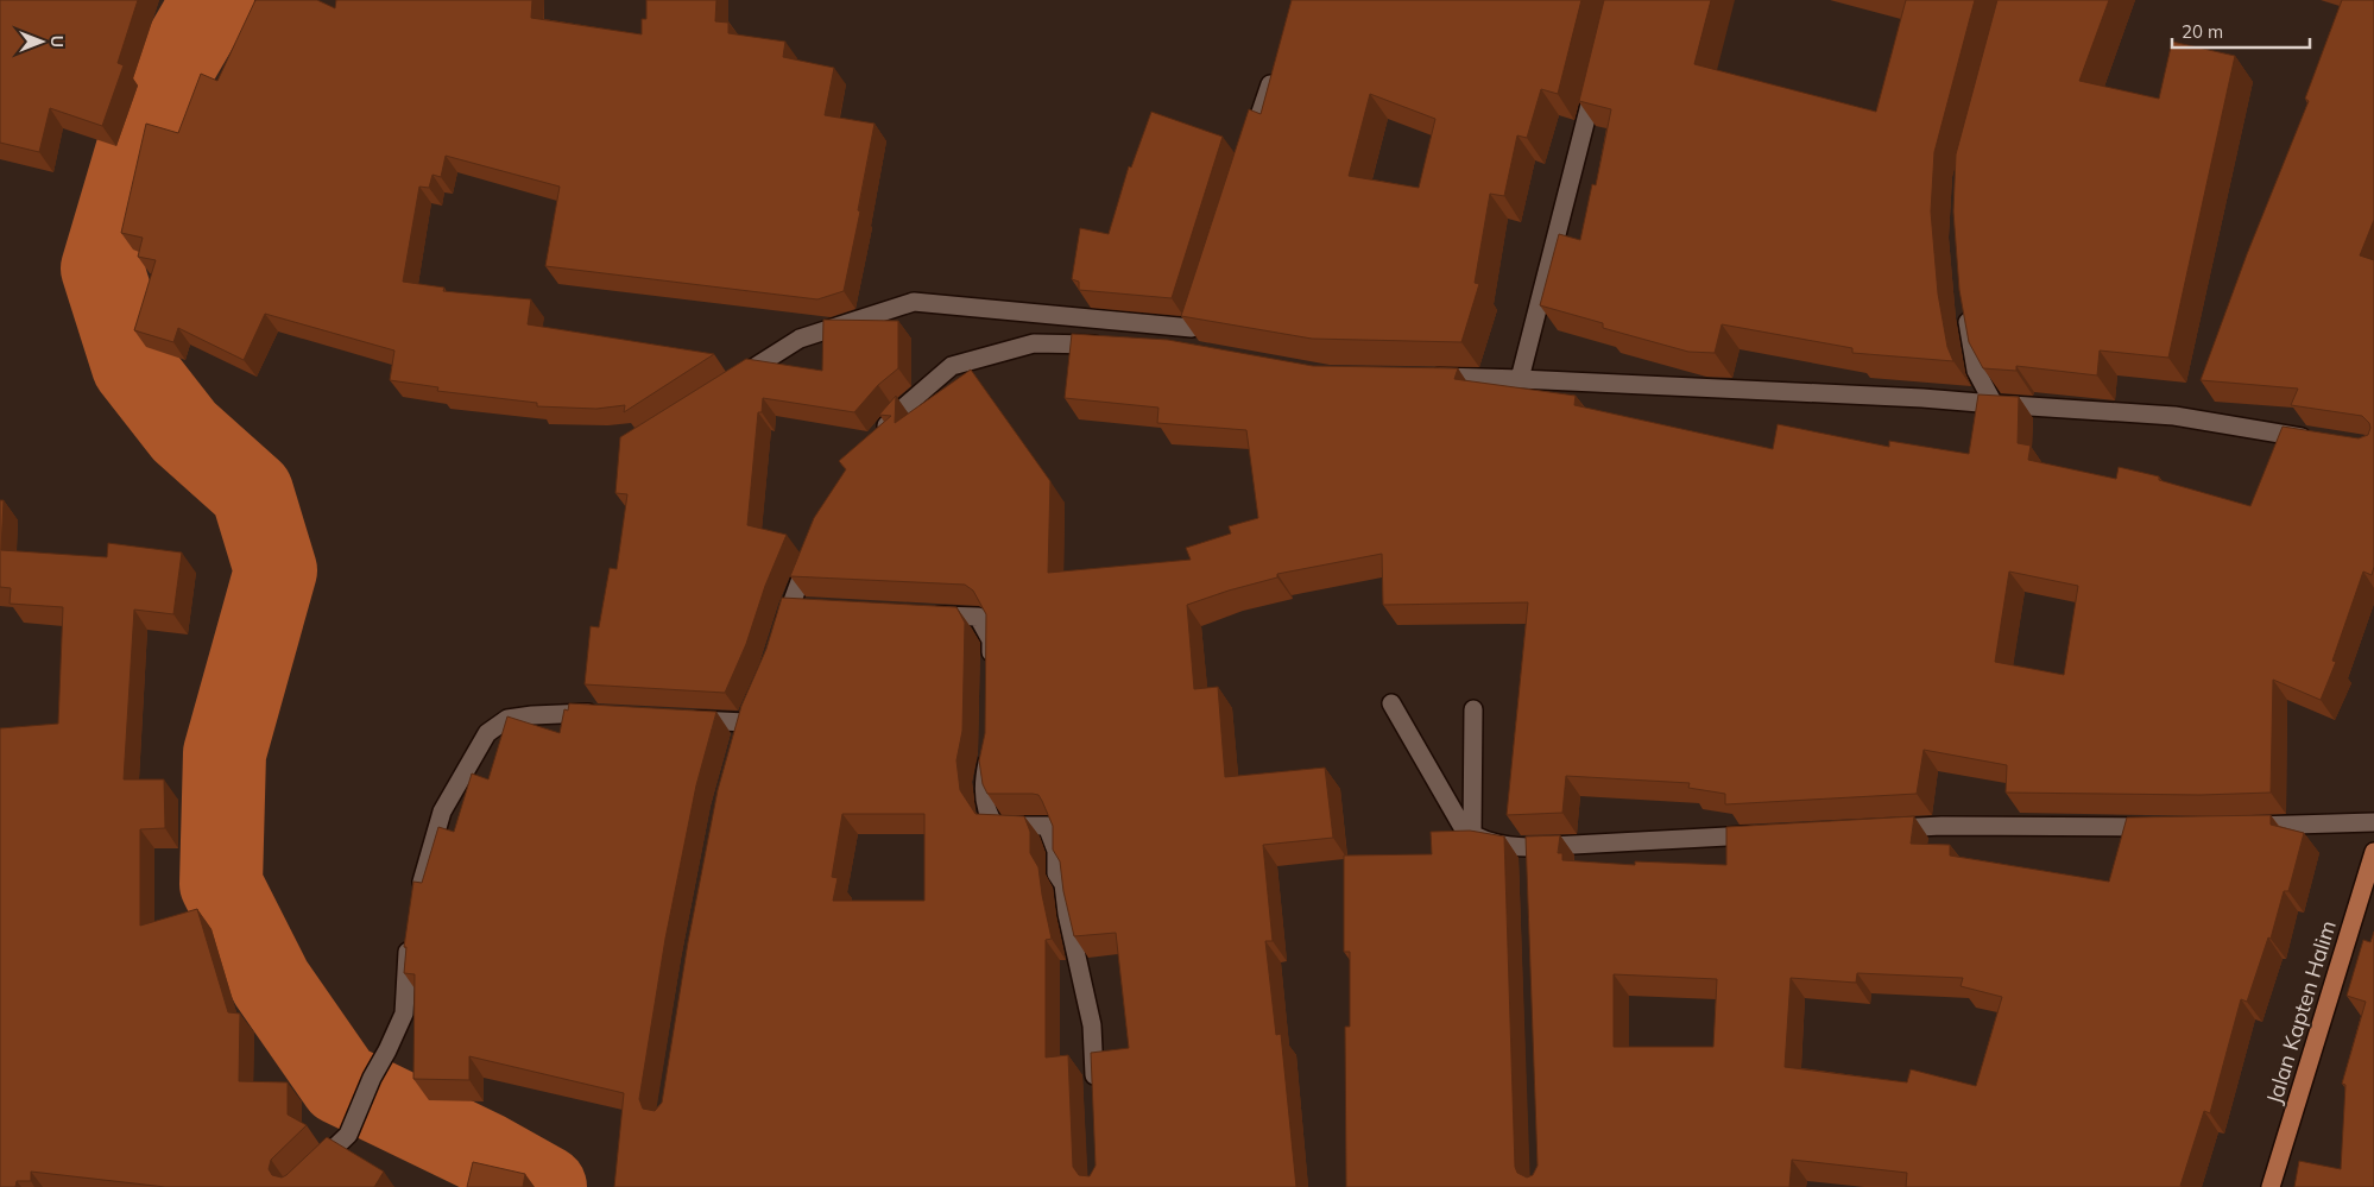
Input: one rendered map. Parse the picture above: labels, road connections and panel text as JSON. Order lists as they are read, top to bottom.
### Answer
{
  "streets": {
    "main road": ["Jalan Kapten Halim"]
  },
  "scale_bar": "20 m",
  "north": "right"
}
